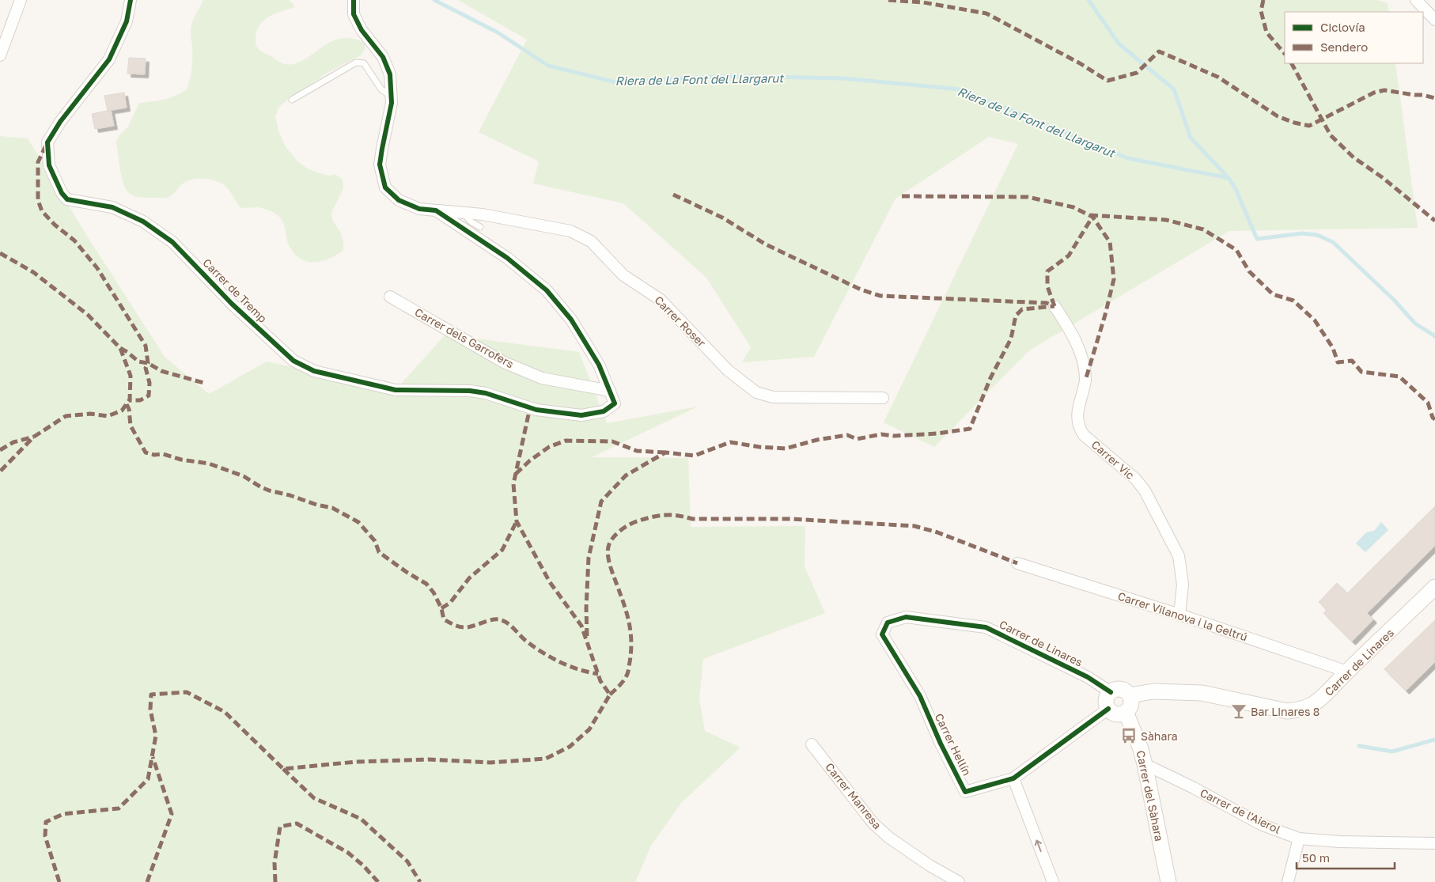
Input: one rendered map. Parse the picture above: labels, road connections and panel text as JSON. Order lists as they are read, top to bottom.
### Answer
{
  "streets": {
    "street": [
      "Carrer de Tremp",
      "Carrer Roser",
      "Carrer dels Garrofers",
      "Carrer Vic",
      "Carrer Vilanova i la Geltrú",
      "Carrer de Linares",
      "Carrer Hellín",
      "Carrer Manresa",
      "Carrer del Sàhara",
      "Carrer de l'Aierol"
    ]
  },
  "crossings": [
    ["Carrer de Tremp", "Carrer dels Garrofers"],
    ["Carrer Vic", "Carrer Vilanova i la Geltrú"],
    ["Carrer Vilanova i la Geltrú", "Carrer de Linares"],
    ["Carrer de Linares", "Carrer Hellín"],
    ["Carrer de Linares", "Carrer del Sàhara"],
    ["Carrer Hellín", "Carrer del Sàhara"],
    ["Carrer del Sàhara", "Carrer de l'Aierol"]
  ],
  "water": ["Riera de La Font del Llargarut"],
  "places": {
    "bar": ["Bar Linares 8"],
    "bus stop": ["Sàhara"]
  },
  "legend": ["Ciclovía", "Sendero"],
  "scale_bar": "50 m"
}
